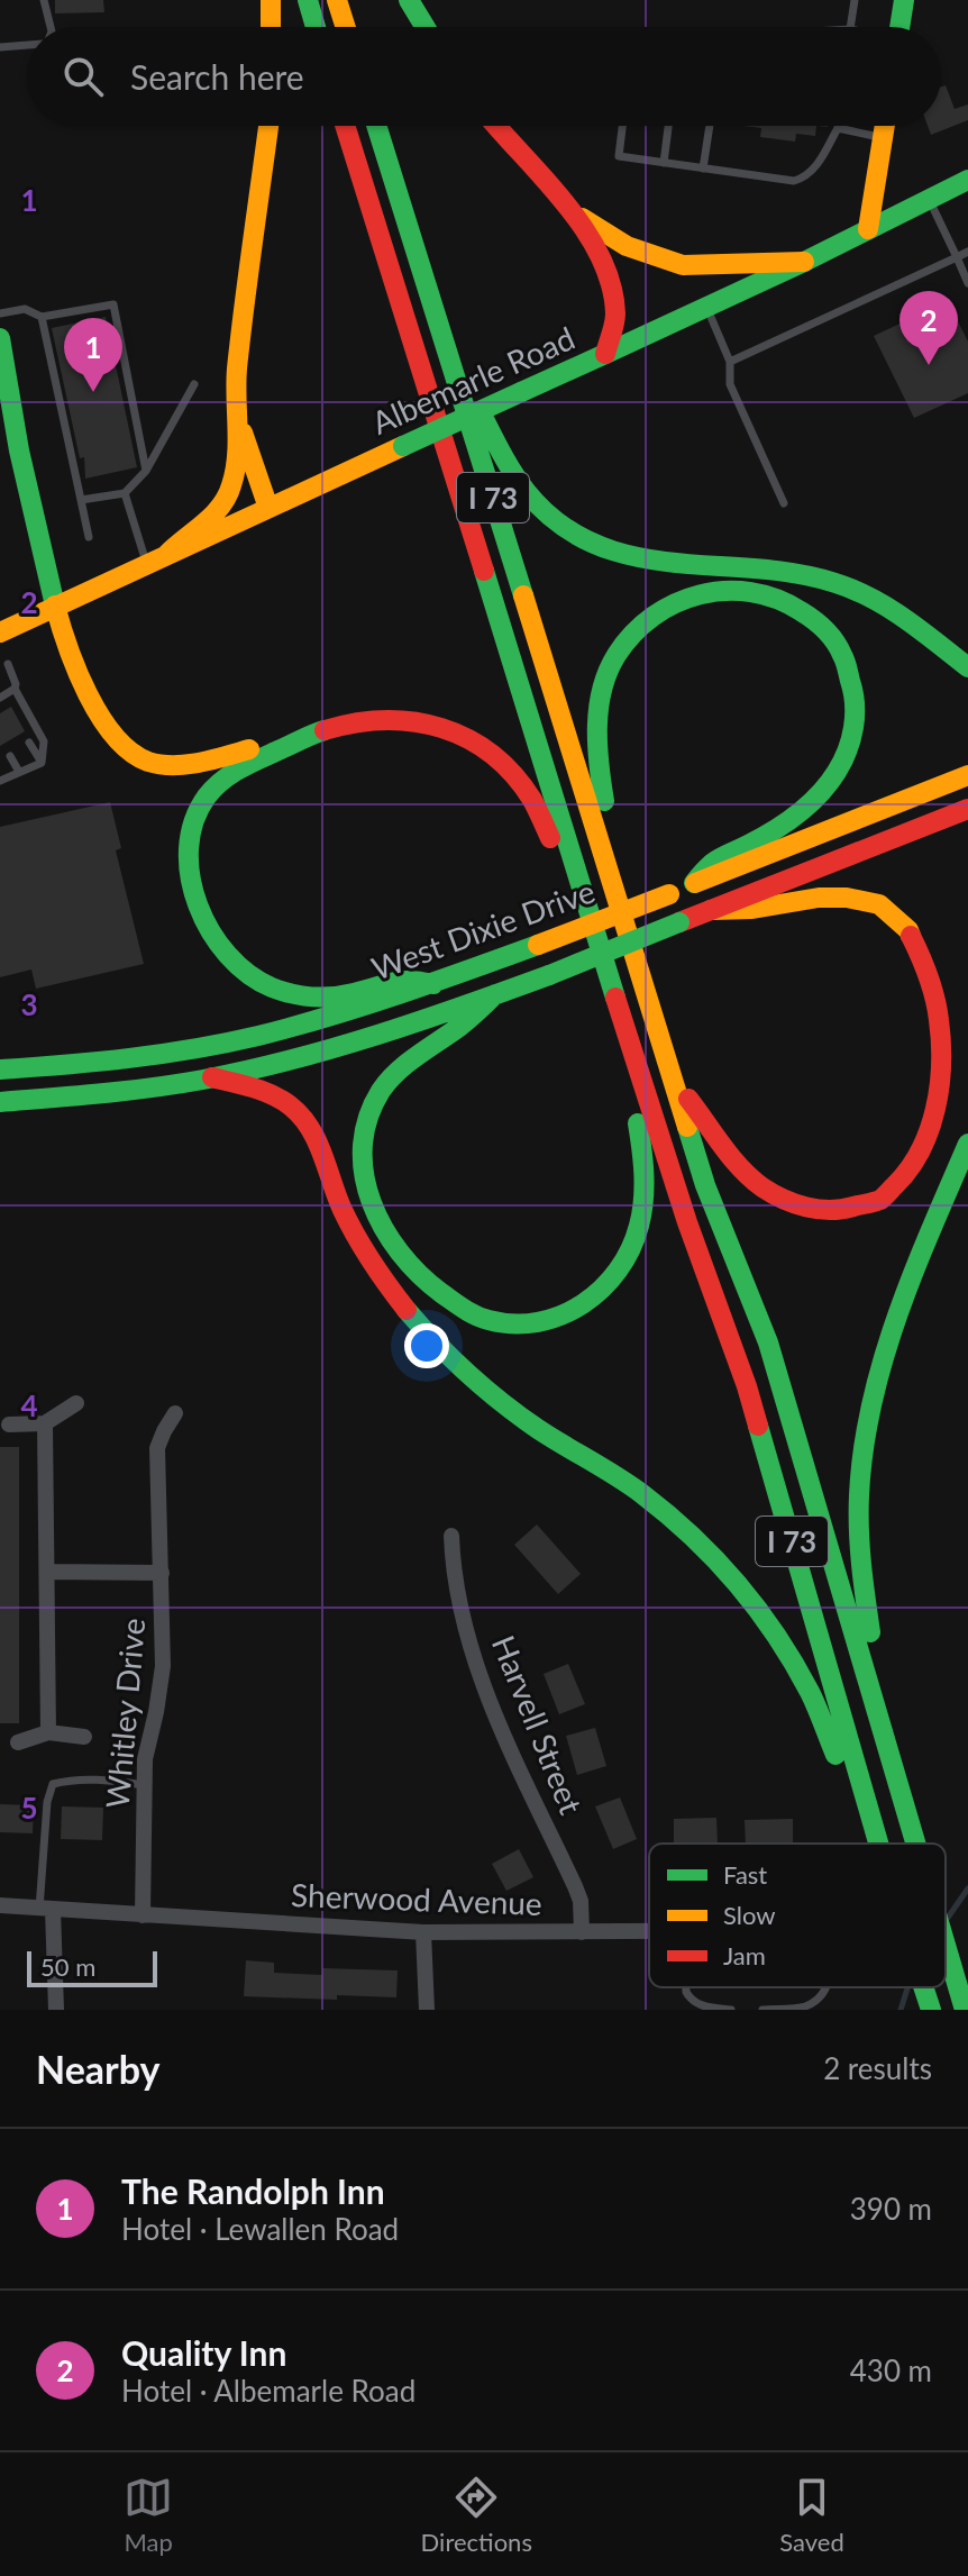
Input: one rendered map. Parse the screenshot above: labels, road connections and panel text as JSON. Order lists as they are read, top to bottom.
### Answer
{
  "streets": {
    "main road": ["Albemarle Road", "I 73", "West Dixie Drive"],
    "street": ["Whitley Drive", "Harvell Street", "Sherwood Avenue"]
  },
  "crossings": [
    ["Whitley Drive", "Sherwood Avenue"],
    ["Harvell Street", "Sherwood Avenue"]
  ],
  "legend": ["Fast", "Slow", "Jam"],
  "scale_bar": "50 m",
  "page": {
    "search": "Search here",
    "pins": ["2", "1"],
    "scale": "50 m",
    "heading": ["Nearby", "2 results"],
    "list": [
      {
        "mark": "1",
        "name": "The Randolph Inn",
        "note": "Hotel · Lewallen Road",
        "value": "390 m"
      },
      {
        "mark": "2",
        "name": "Quality Inn",
        "note": "Hotel · Albemarle Road",
        "value": "430 m"
      }
    ],
    "nav": ["Map", "Directions", "Saved"]
  },
  "grid": {
    "rows": [
      "1",
      "2",
      "3",
      "4",
      "5"
    ]
  }
}
